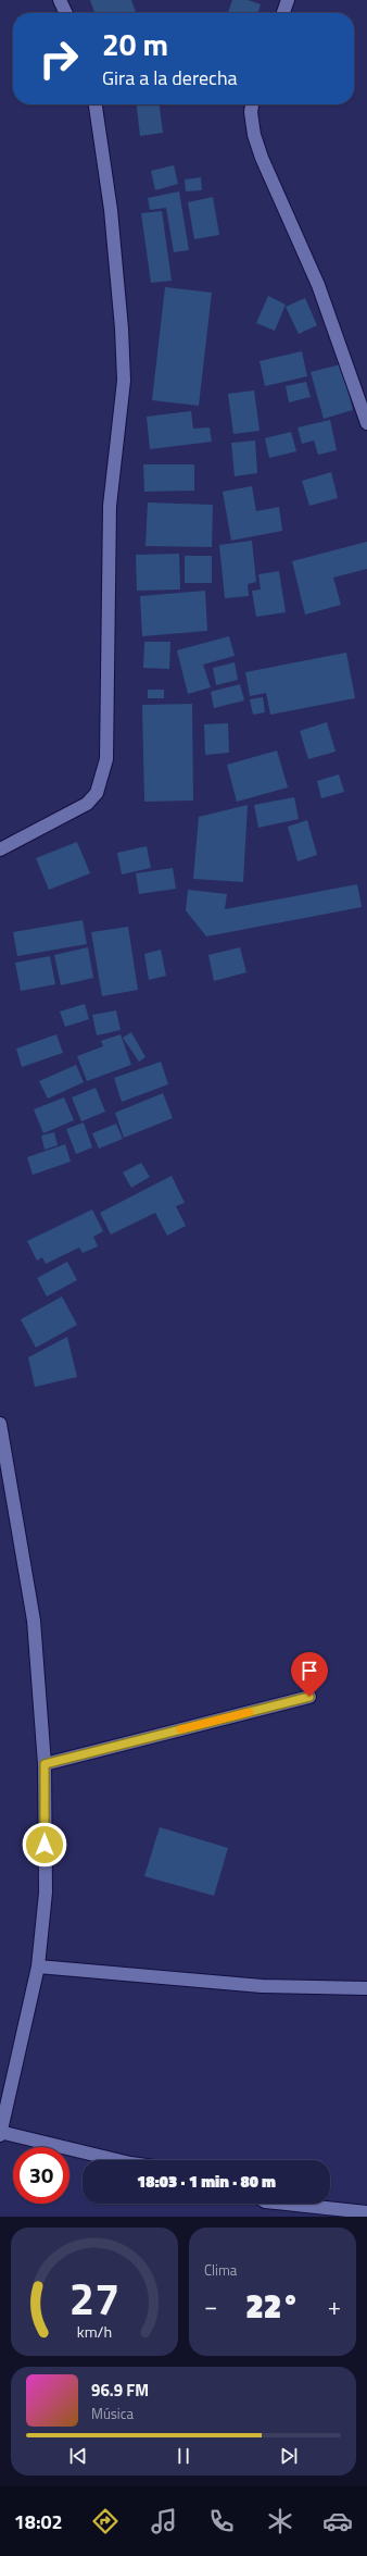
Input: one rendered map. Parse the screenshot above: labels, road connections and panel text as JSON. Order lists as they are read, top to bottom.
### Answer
{
  "page": {
    "turn": ["20 m", "Gira a la derecha"],
    "limit": "30",
    "trip": "18:03 · 1 min · 80 m",
    "tile": "Clima",
    "heat": ["−", "22°", "+"],
    "song": ["96.9 FM", "Música"],
    "tabs": "18:02",
    "gauge": ["27", "km/h"]
  }
}
